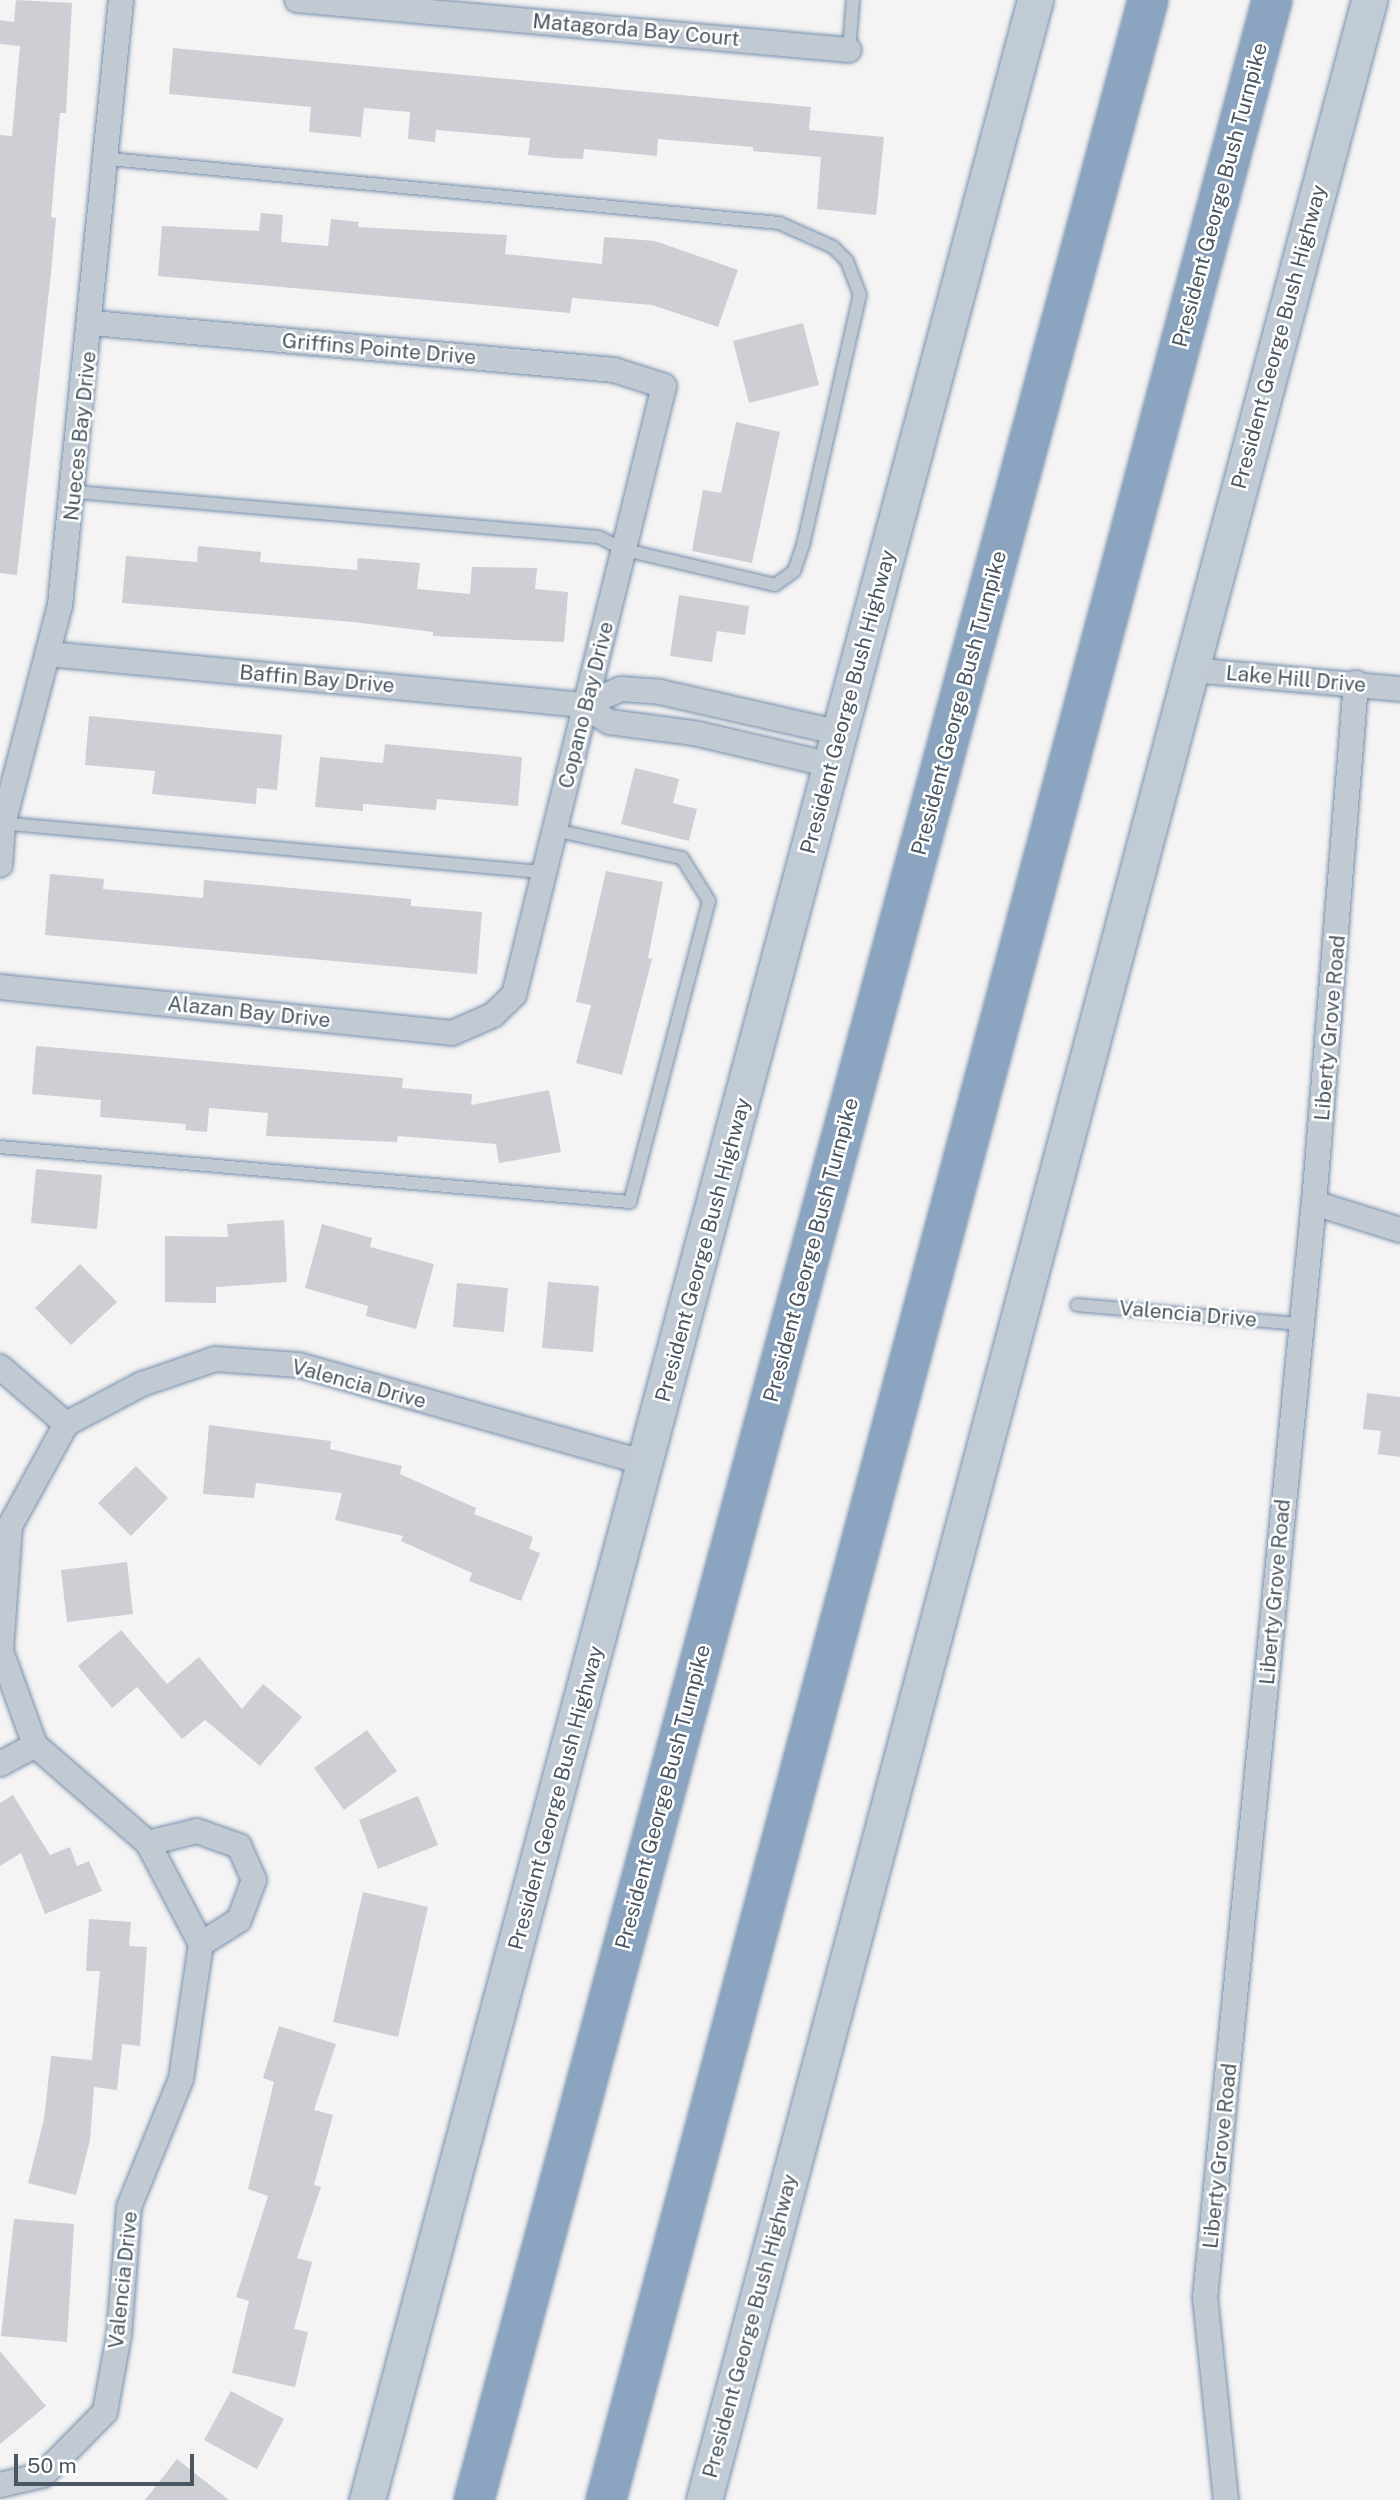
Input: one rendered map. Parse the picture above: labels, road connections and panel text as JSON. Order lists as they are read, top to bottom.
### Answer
{
  "streets": {
    "highway": ["President George Bush Turnpike"],
    "main road": ["President George Bush Highway"],
    "street": [
      "Matagorda Bay Court",
      "Griffins Pointe Drive",
      "Nueces Bay Drive",
      "Baffin Bay Drive",
      "Lake Hill Drive",
      "Copano Bay Drive",
      "Alazan Bay Drive",
      "Liberty Grove Road",
      "Valencia Drive"
    ]
  },
  "crossings": [
    ["President George Bush Highway", "Baffin Bay Drive"],
    ["President George Bush Highway", "Lake Hill Drive"],
    ["President George Bush Highway", "Valencia Drive"],
    ["Griffins Pointe Drive", "Nueces Bay Drive"],
    ["Griffins Pointe Drive", "Copano Bay Drive"],
    ["Nueces Bay Drive", "Baffin Bay Drive"],
    ["Baffin Bay Drive", "Copano Bay Drive"],
    ["Lake Hill Drive", "Liberty Grove Road"],
    ["Copano Bay Drive", "Alazan Bay Drive"],
    ["Liberty Grove Road", "Valencia Drive"]
  ],
  "scale_bar": "50 m"
}
